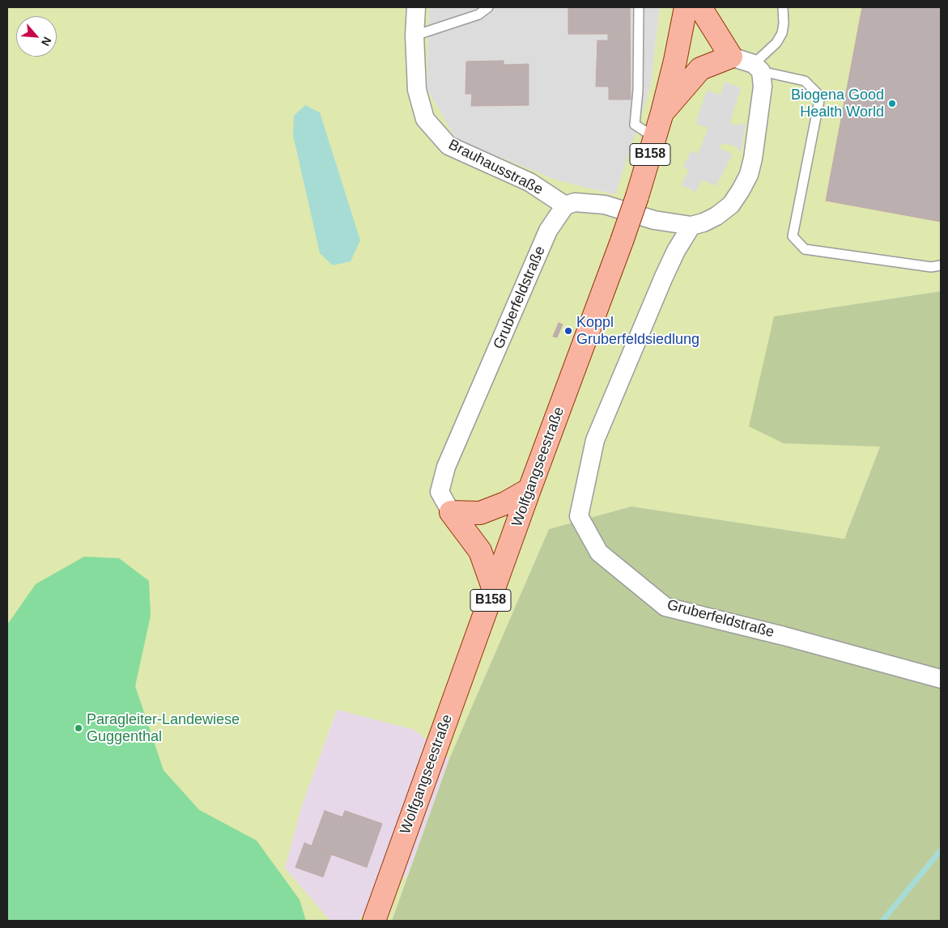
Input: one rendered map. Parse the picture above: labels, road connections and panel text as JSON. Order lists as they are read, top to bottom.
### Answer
{
  "streets": {
    "main road": ["B158", "Wolfgangseestraße"],
    "street": ["Brauhausstraße", "Gruberfeldstraße"]
  },
  "crossings": [
    ["Brauhausstraße", "Gruberfeldstraße"]
  ],
  "places": ["Biogena Good Health World", "Koppl Gruberfeldsiedlung", "Paragleiter-Landewiese Guggenthal"],
  "north": "bottom right"
}
